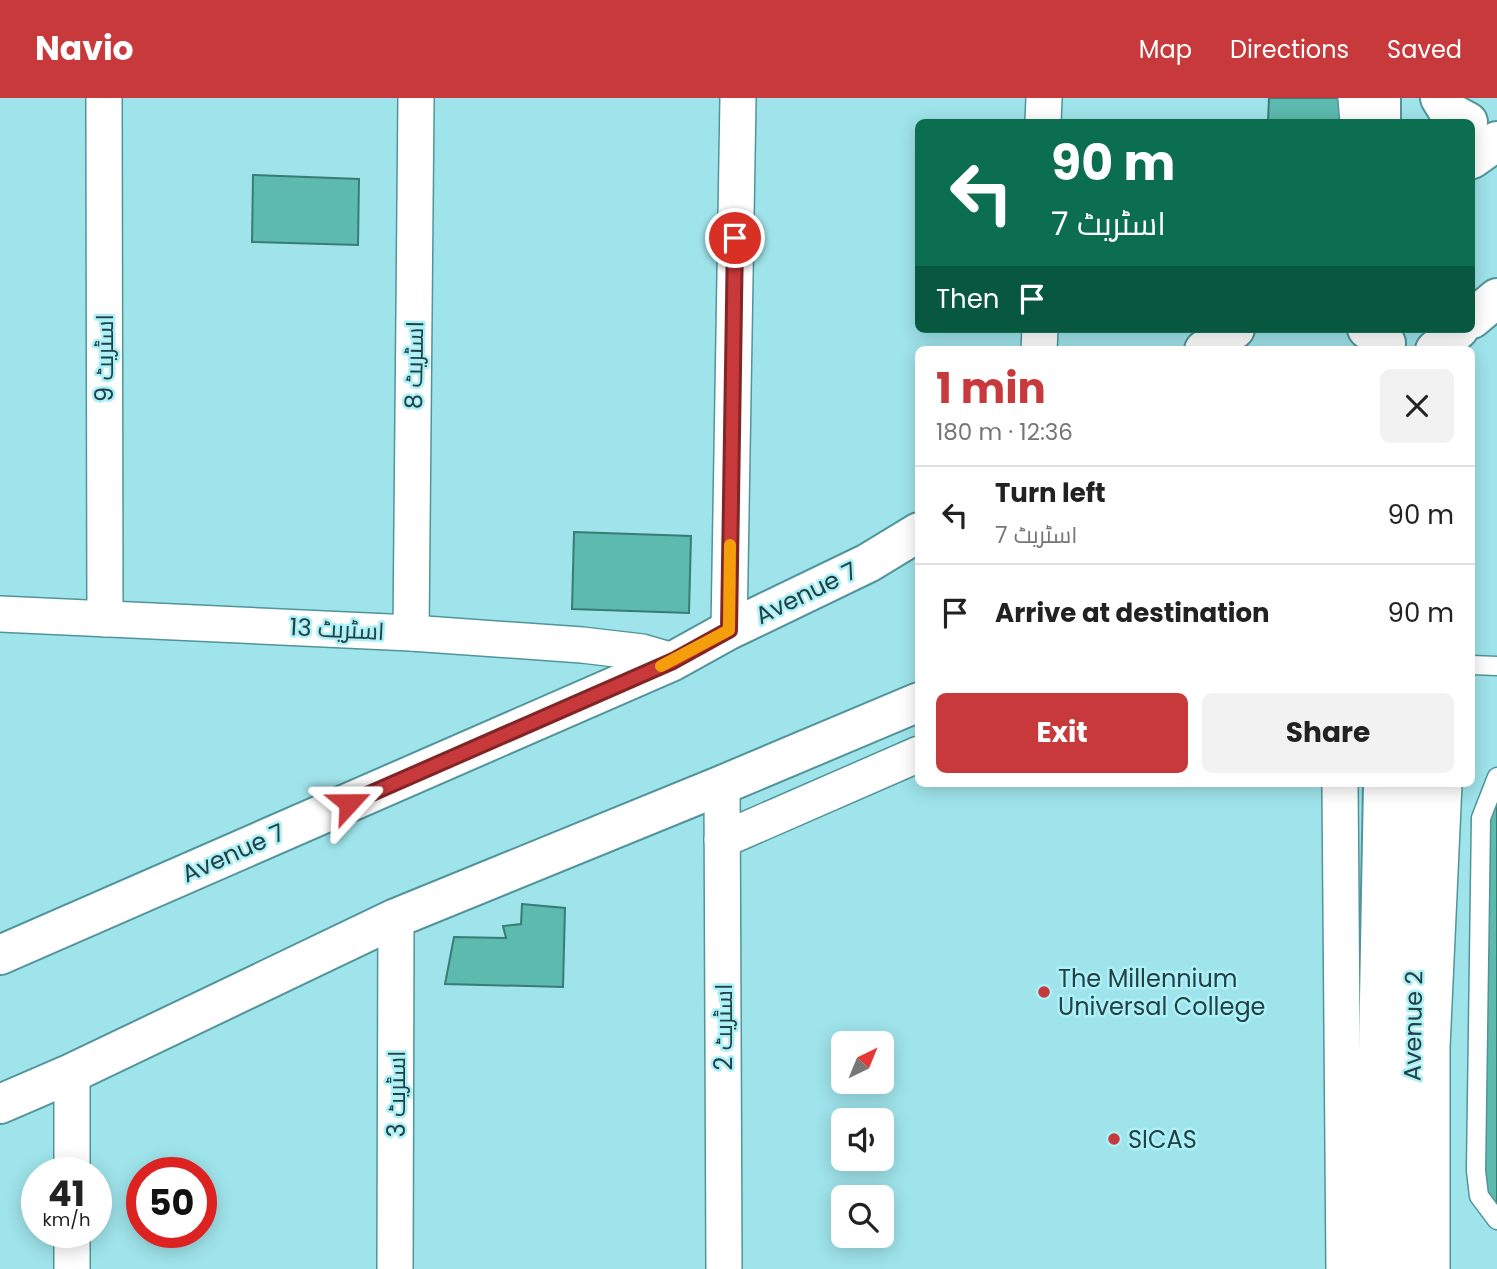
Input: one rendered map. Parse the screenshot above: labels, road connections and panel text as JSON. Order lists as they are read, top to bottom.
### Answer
{
  "streets": {
    "main road": ["Avenue 7", "Avenue 2"],
    "street": [
      "اسٹریٹ 9",
      "اسٹریٹ 8",
      "اسٹریٹ 13",
      "اسٹریٹ 2",
      "اسٹریٹ 3"
    ]
  },
  "crossings": [
    ["اسٹریٹ 9", "اسٹریٹ 13"],
    ["اسٹریٹ 8", "اسٹریٹ 13"],
    ["Avenue 7", "اسٹریٹ 13"]
  ],
  "places": ["The Millennium Universal College", "SICAS"],
  "north": "top right",
  "page": {
    "header": "Navio",
    "nav": ["Map", "Directions", "Saved"],
    "turn": ["90 m", "اسٹریٹ 7"],
    "then": "Then",
    "heading": ["1 min", "180 m · 12:36"],
    "list": [
      {
        "name": "Turn left",
        "note": "اسٹریٹ 7",
        "value": "90 m"
      },
      {
        "name": "Arrive at destination",
        "value": "90 m"
      }
    ],
    "buttons": ["Exit", "Share"],
    "speed": "41 km/h",
    "limit": "50"
  }
}
